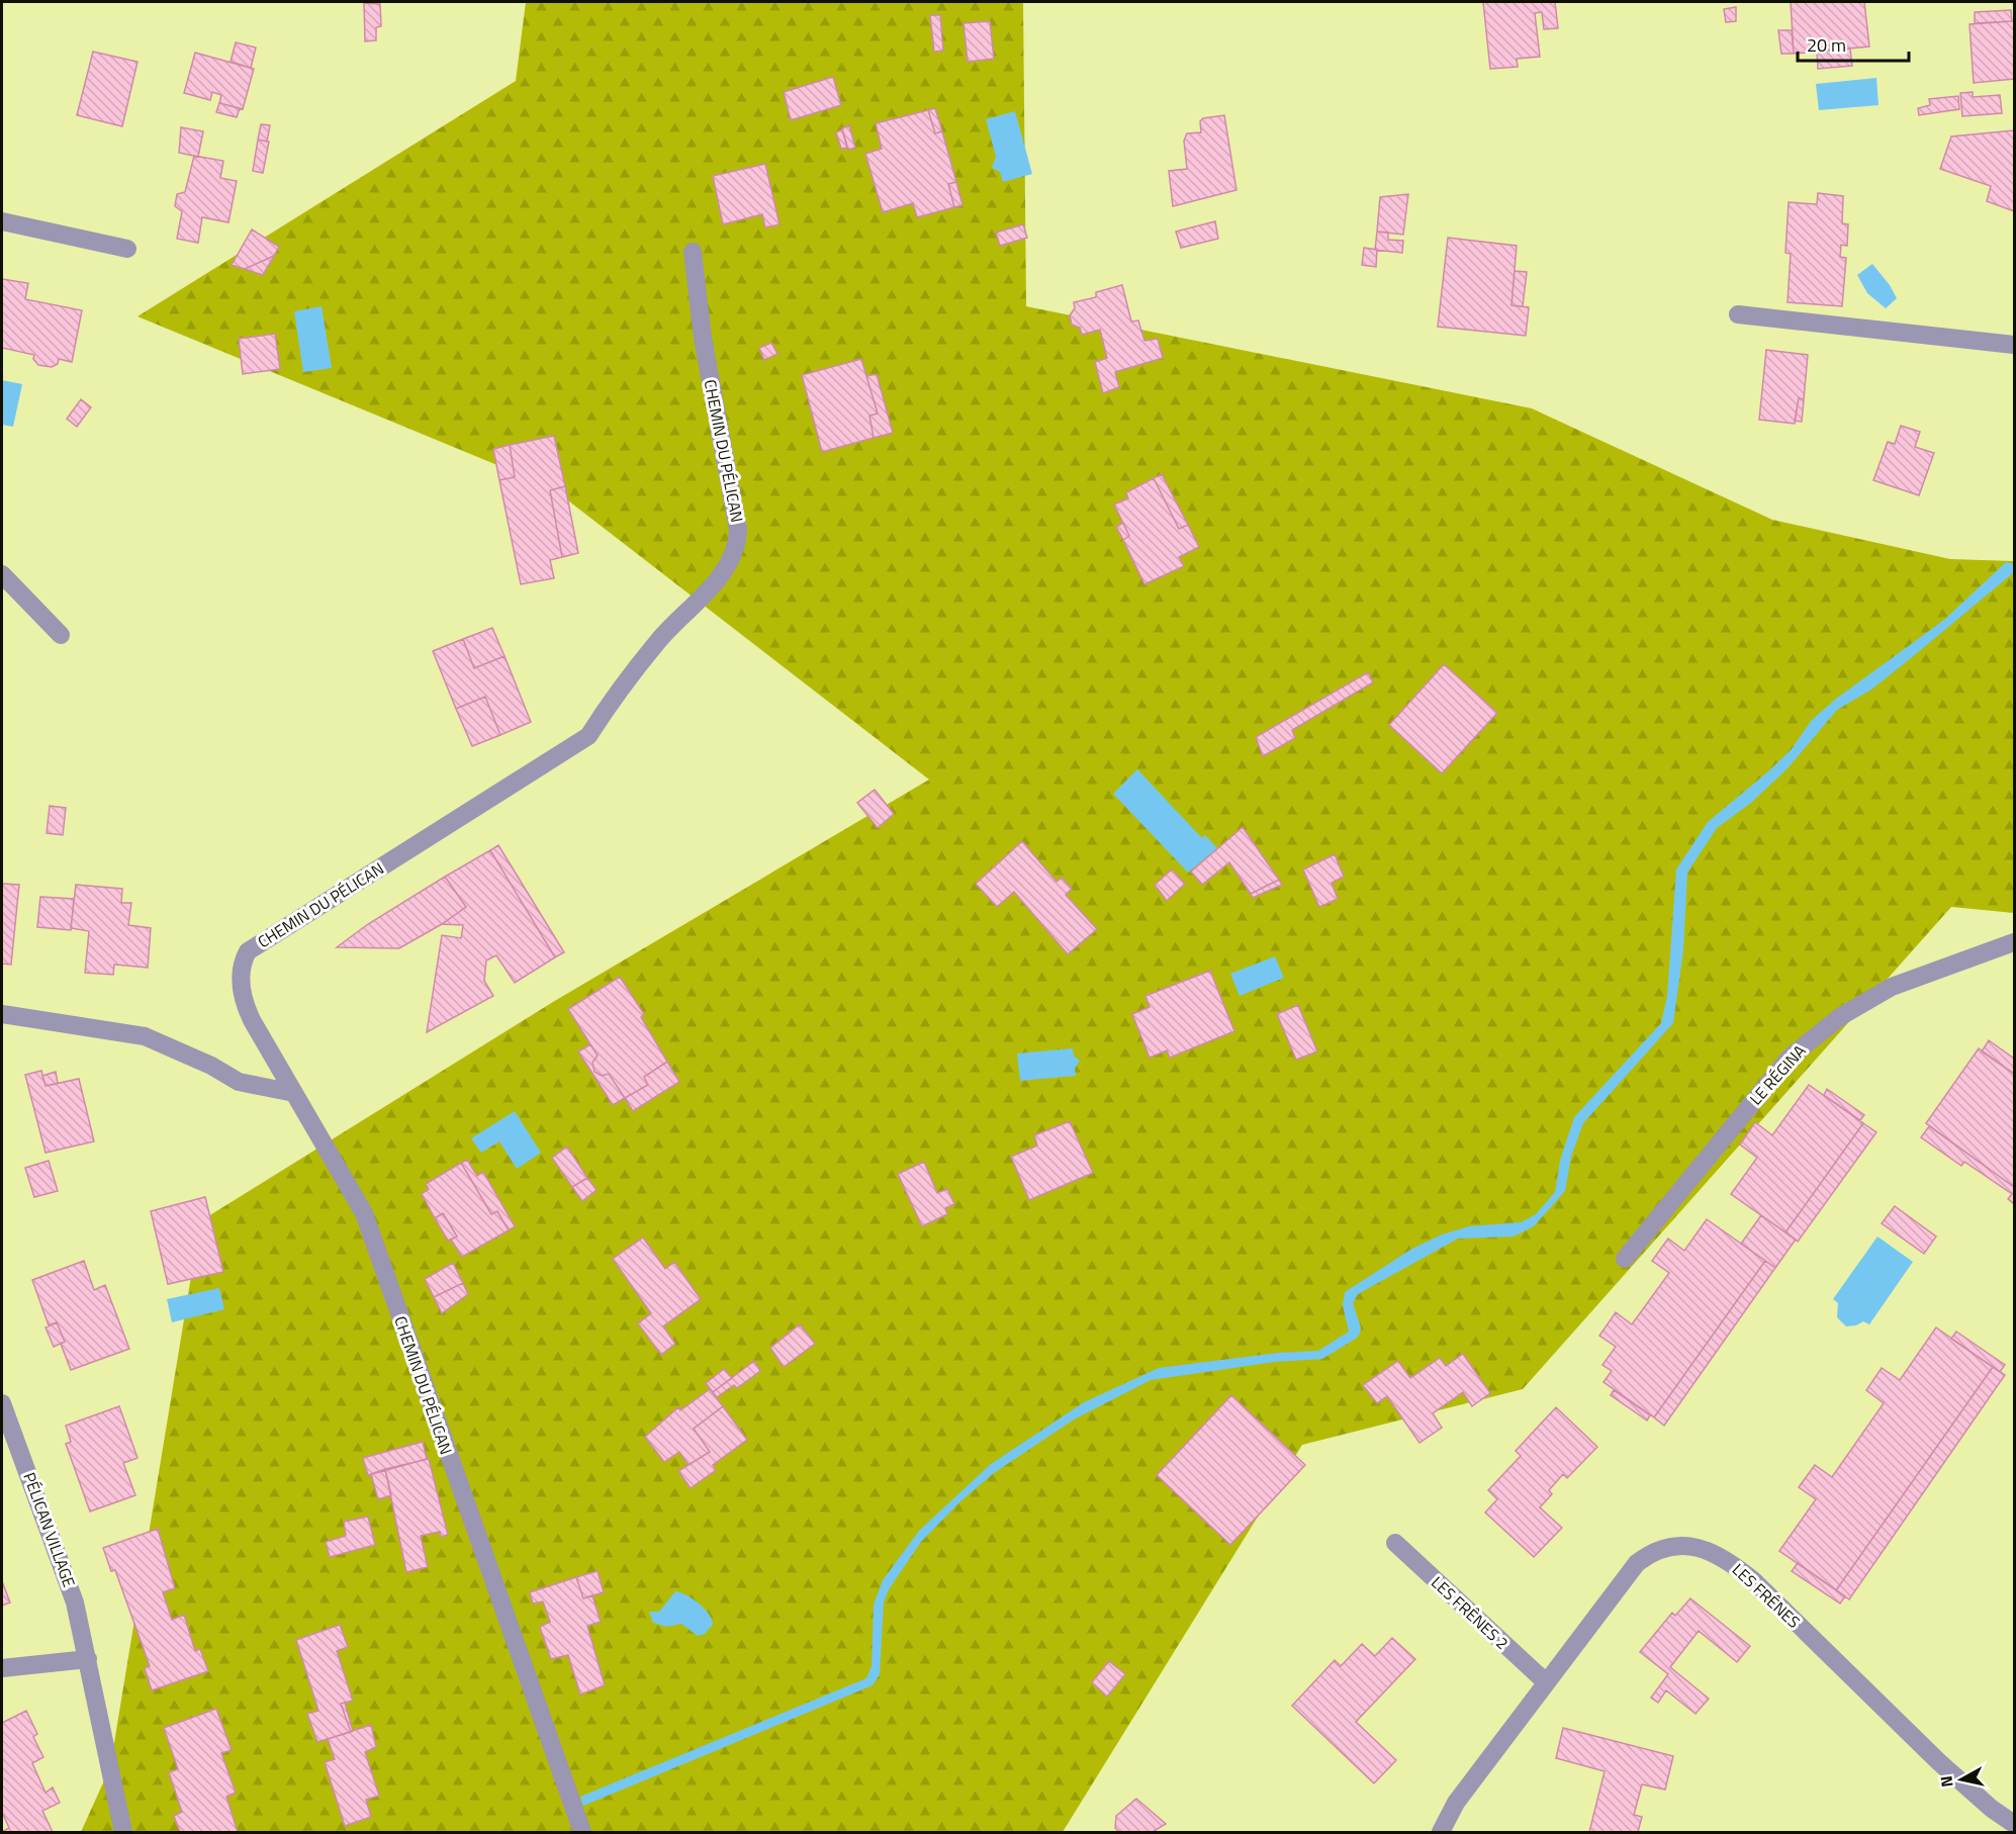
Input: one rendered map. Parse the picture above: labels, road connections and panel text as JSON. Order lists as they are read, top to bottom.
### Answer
{
  "streets": {
    "street": [
      "CHEMIN DU PÉLICAN",
      "LE RÉGINA",
      "PÉLICAN VILLAGE",
      "LES FRÊNES",
      "LES FRÊNES 2"
    ]
  },
  "crossings": [
    ["LES FRÊNES", "LES FRÊNES 2"]
  ],
  "scale_bar": "20 m",
  "north": "left"
}
